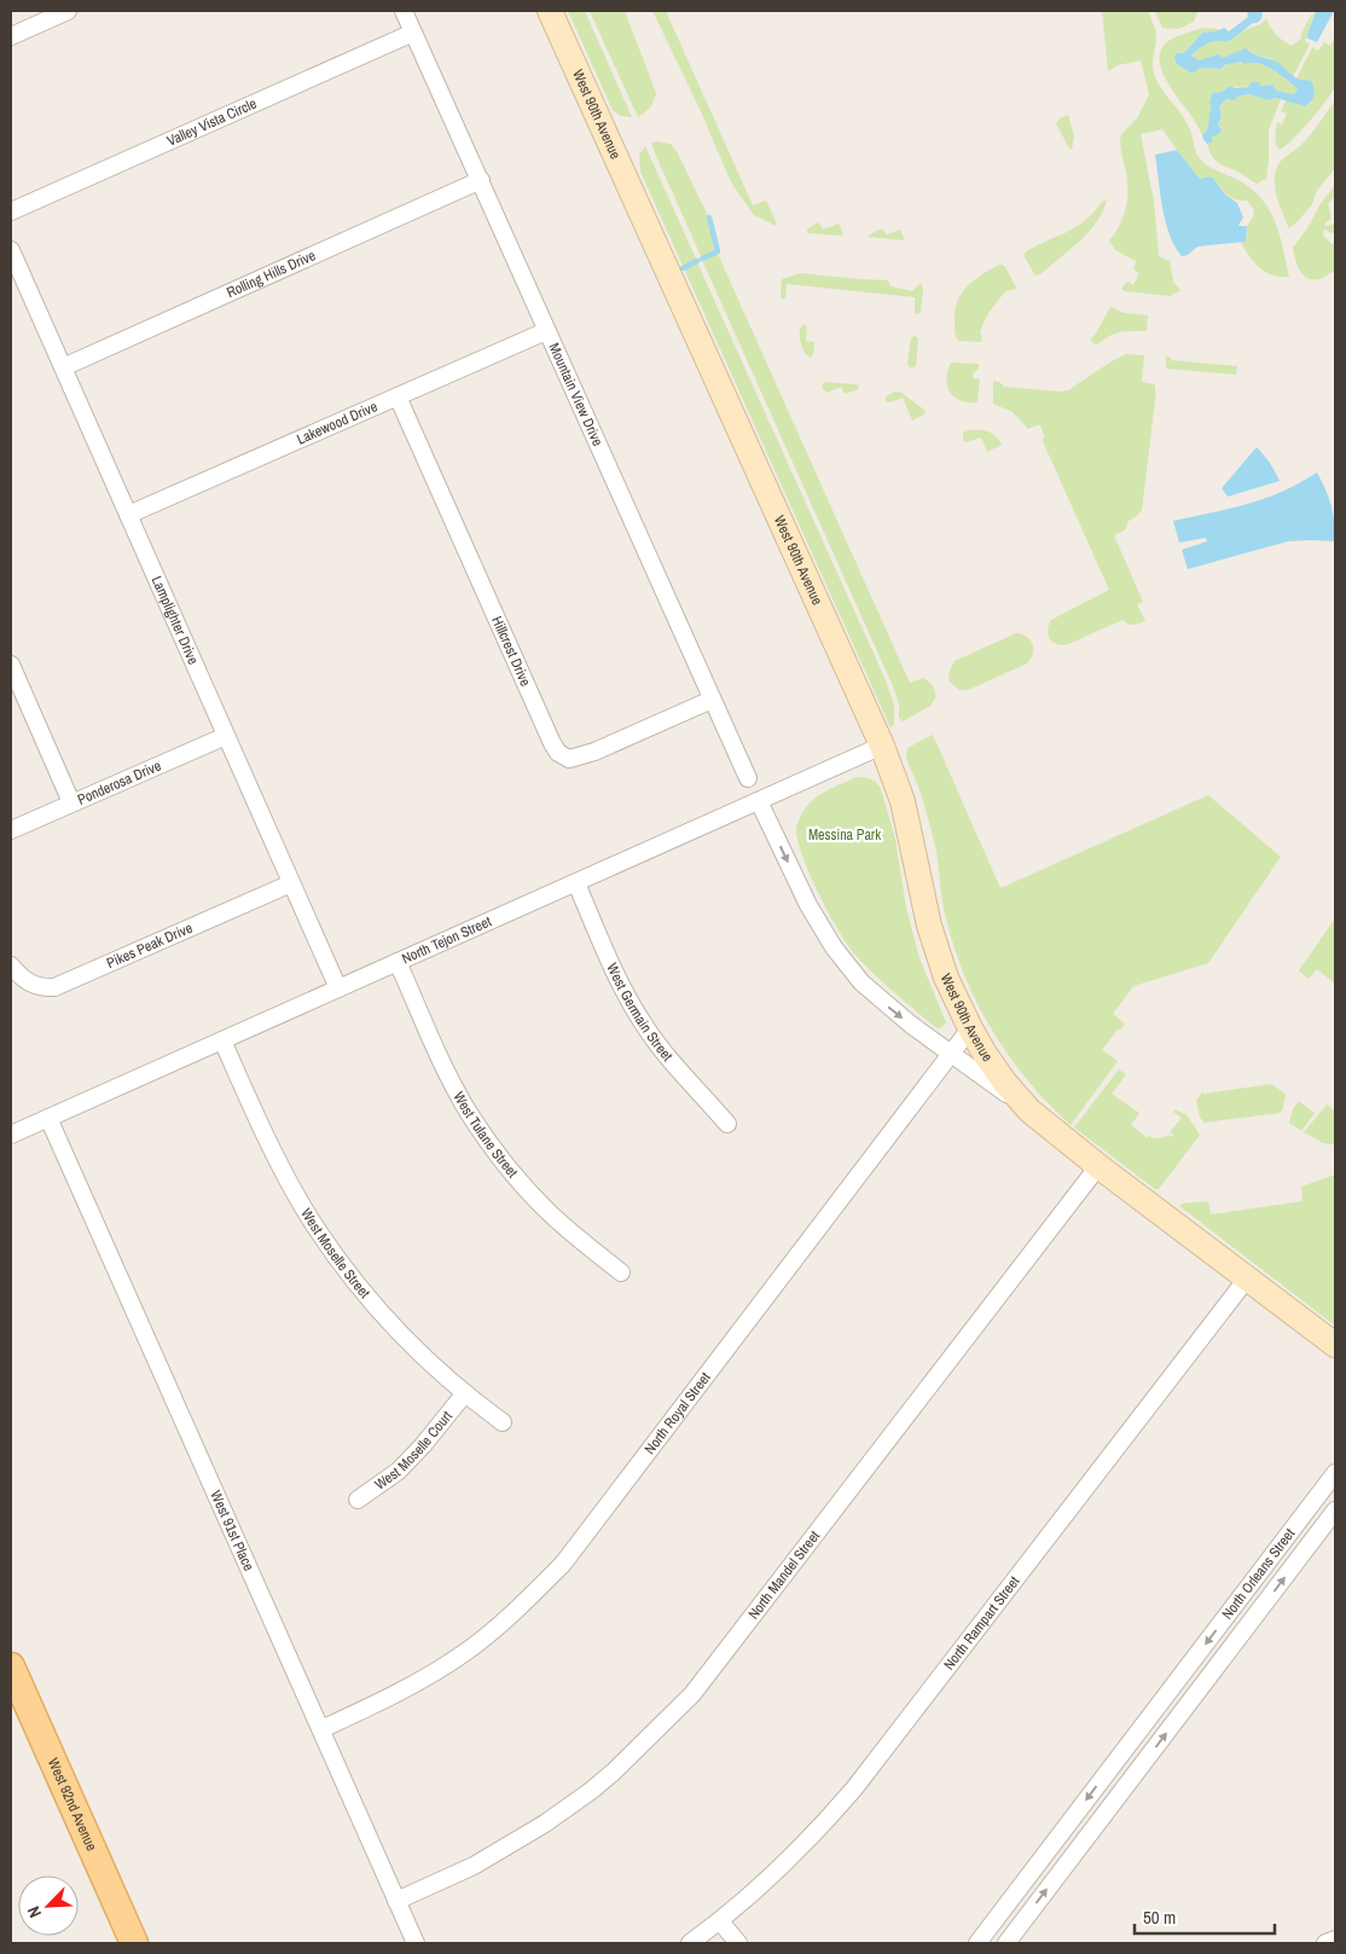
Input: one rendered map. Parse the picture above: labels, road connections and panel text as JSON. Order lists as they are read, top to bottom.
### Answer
{
  "streets": {
    "main road": ["West 92nd Avenue"],
    "street": [
      "West 90th Avenue",
      "Valley Vista Circle",
      "Rolling Hills Drive",
      "Mountain View Drive",
      "Lakewood Drive",
      "Lamplighter Drive",
      "Hillcrest Drive",
      "Ponderosa Drive",
      "North Tejon Street",
      "Pikes Peak Drive",
      "West Germain Street",
      "West Tulane Street",
      "West Moselle Street",
      "North Royal Street",
      "West Moselle Court",
      "West 91st Place",
      "North Orleans Street",
      "North Mandel Street",
      "North Rampart Street"
    ]
  },
  "crossings": [
    ["West 90th Avenue", "North Tejon Street"],
    ["West 90th Avenue", "North Royal Street"],
    ["West 90th Avenue", "North Mandel Street"],
    ["West 90th Avenue", "North Rampart Street"],
    ["Valley Vista Circle", "Mountain View Drive"],
    ["Rolling Hills Drive", "Mountain View Drive"],
    ["Rolling Hills Drive", "Lamplighter Drive"],
    ["Mountain View Drive", "Lakewood Drive"],
    ["Mountain View Drive", "Hillcrest Drive"],
    ["Lakewood Drive", "Lamplighter Drive"],
    ["Lakewood Drive", "Hillcrest Drive"],
    ["Lamplighter Drive", "Ponderosa Drive"],
    ["Lamplighter Drive", "North Tejon Street"],
    ["Lamplighter Drive", "Pikes Peak Drive"],
    ["North Tejon Street", "West Germain Street"],
    ["North Tejon Street", "West Tulane Street"],
    ["North Tejon Street", "West Moselle Street"],
    ["North Tejon Street", "West 91st Place"],
    ["West Moselle Street", "West Moselle Court"],
    ["North Royal Street", "West 91st Place"],
    ["West 91st Place", "North Mandel Street"]
  ],
  "parks": ["Messina Park"],
  "scale_bar": "50 m",
  "north": "bottom left"
}
